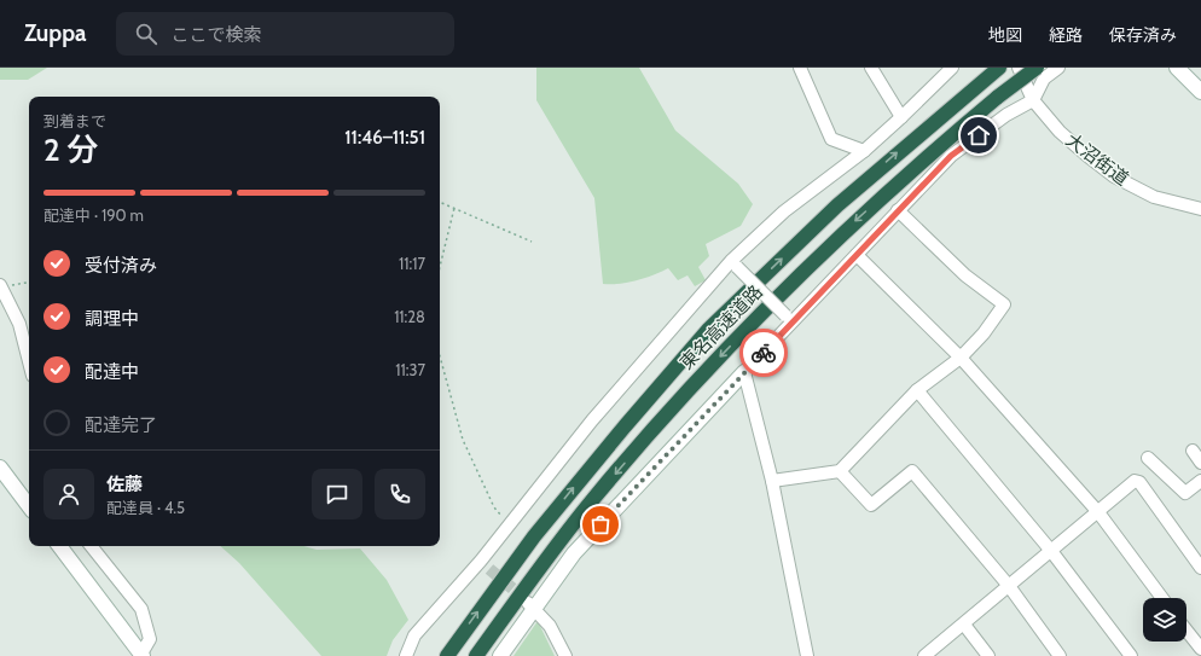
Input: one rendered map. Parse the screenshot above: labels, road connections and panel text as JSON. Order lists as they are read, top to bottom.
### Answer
{
  "streets": {
    "highway": ["東名高速道路"],
    "street": ["大沼街道"]
  },
  "page": {
    "header": "Zuppa",
    "search": "ここで検索",
    "nav": ["地図", "経路", "保存済み"],
    "heading": ["2 分", "到着まで", "11:46–11:51"],
    "panel": ["佐藤", "配達員 · 4.5"],
    "bar": "配達中 · 190 m",
    "list": [
      ["受付済み", "11:17"],
      ["調理中", "11:28"],
      ["配達中", "11:37"],
      "配達完了"
    ]
  }
}
